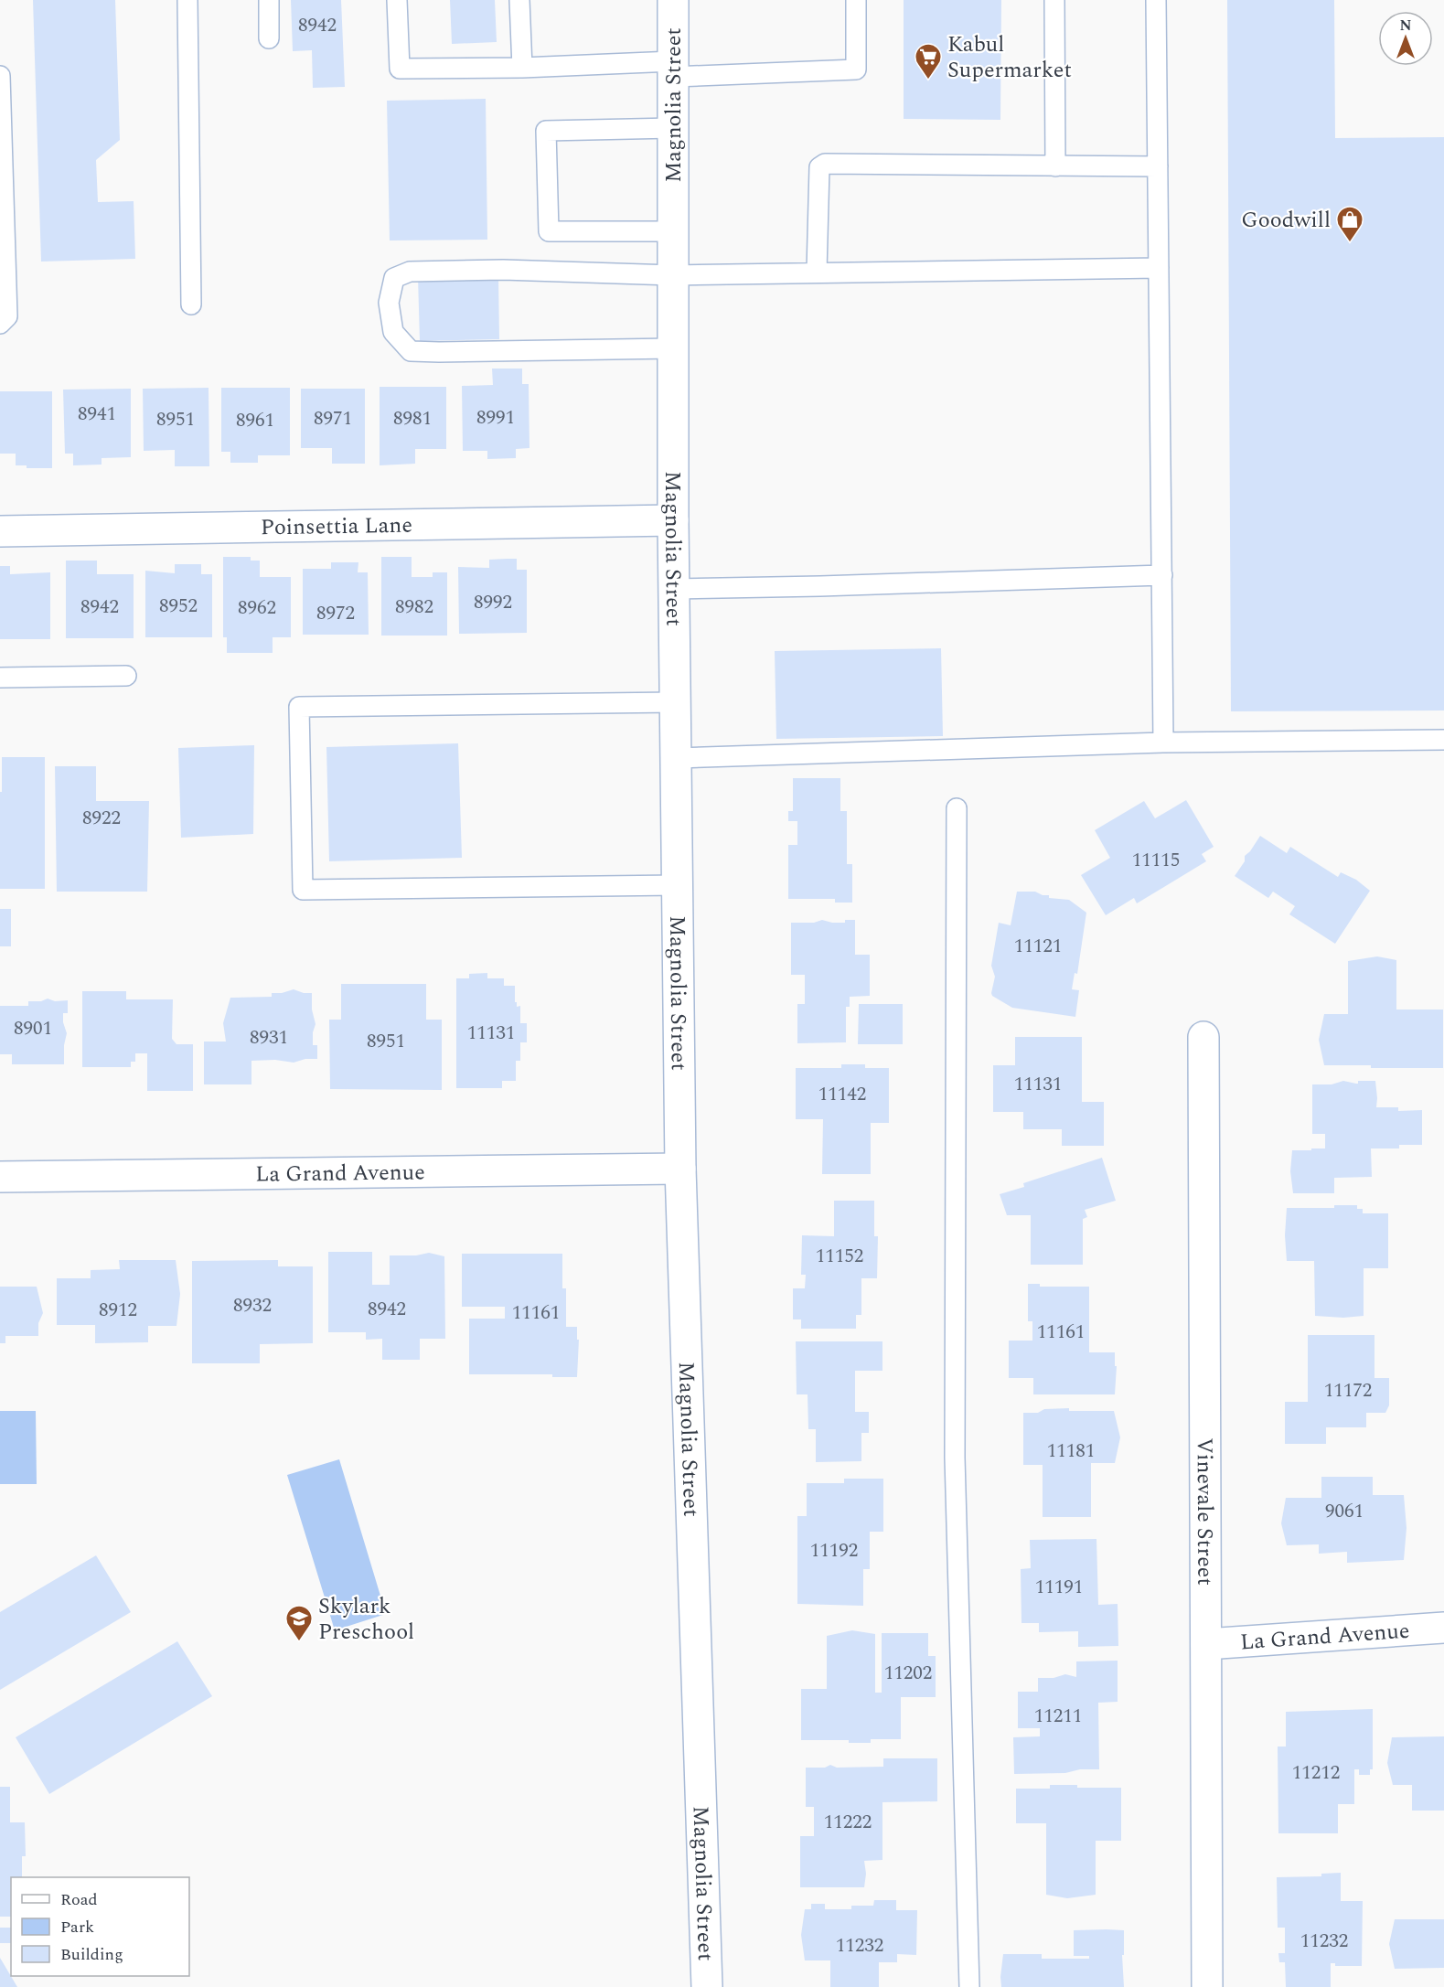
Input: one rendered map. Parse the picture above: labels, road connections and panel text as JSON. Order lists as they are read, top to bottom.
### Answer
{
  "streets": {
    "street": [
      "Magnolia Street",
      "Poinsettia Lane",
      "La Grand Avenue",
      "Vinevale Street"
    ]
  },
  "crossings": [
    ["Magnolia Street", "Poinsettia Lane"],
    ["Magnolia Street", "La Grand Avenue"],
    ["La Grand Avenue", "Vinevale Street"]
  ],
  "places": {
    "supermarket": ["Kabul Supermarket"],
    "shop": ["Goodwill"],
    "school or university": ["Skylark Preschool"]
  },
  "house_numbers": [
    "8942",
    "8941",
    "8991",
    "8971",
    "8981",
    "8951",
    "8961",
    "8992",
    "8952",
    "8942",
    "8982",
    "8962",
    "8972",
    "8922",
    "11115",
    "11121",
    "8901",
    "11131",
    "8931",
    "8951",
    "11131",
    "11142",
    "11152",
    "8932",
    "8942",
    "8912",
    "11161",
    "11161",
    "11172",
    "11181",
    "9061",
    "11192",
    "11191",
    "11202",
    "11211",
    "11212",
    "11222",
    "11232",
    "11232"
  ],
  "legend": ["Road", "Park", "Building"],
  "north": "top"
}
